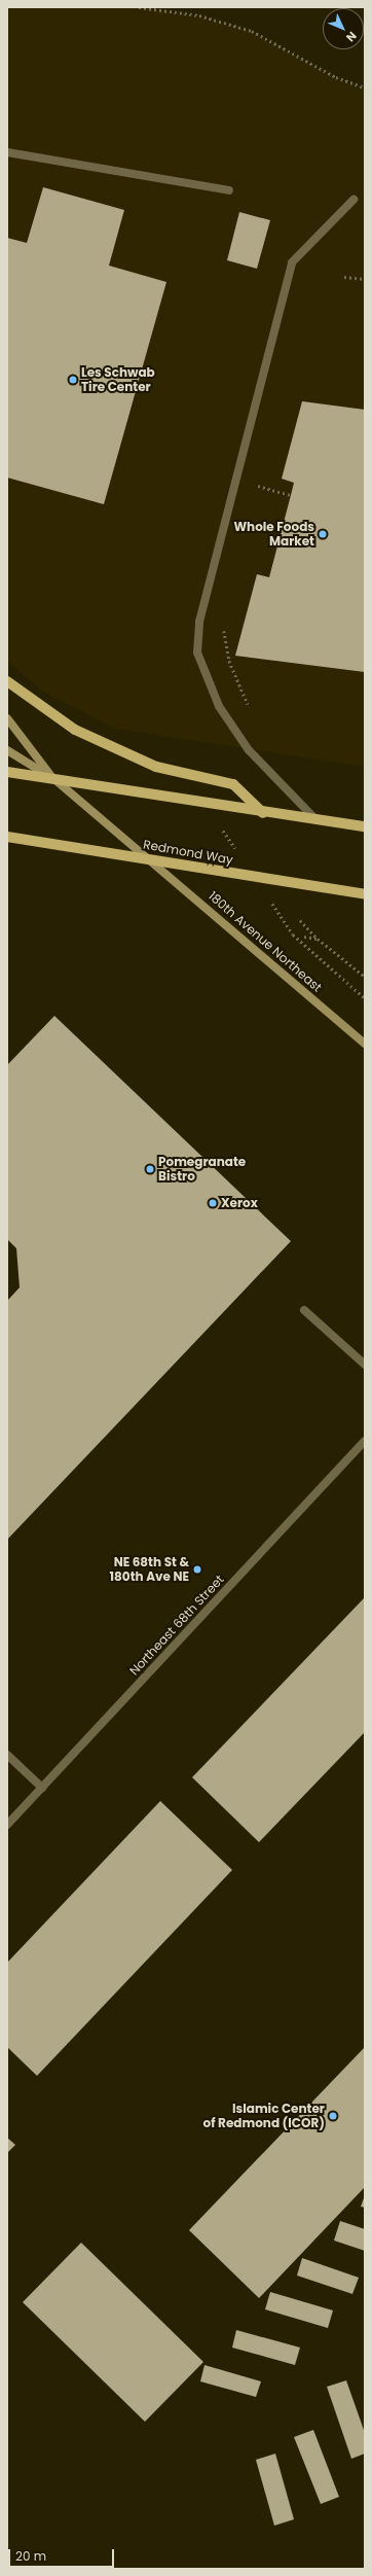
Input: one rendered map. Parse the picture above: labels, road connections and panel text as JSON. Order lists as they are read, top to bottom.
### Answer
{
  "streets": {
    "main road": ["Redmond Way"],
    "street": ["180th Avenue Northeast", "Northeast 68th Street"]
  },
  "crossings": [
    ["Redmond Way", "180th Avenue Northeast"]
  ],
  "places": [
    "Les Schwab Tire Center",
    "Whole Foods Market",
    "Pomegranate Bistro",
    "Xerox",
    "NE 68th St & 180th Ave NE",
    "Islamic Center of Redmond (ICOR)"
  ],
  "scale_bar": "20 m",
  "north": "bottom right"
}
